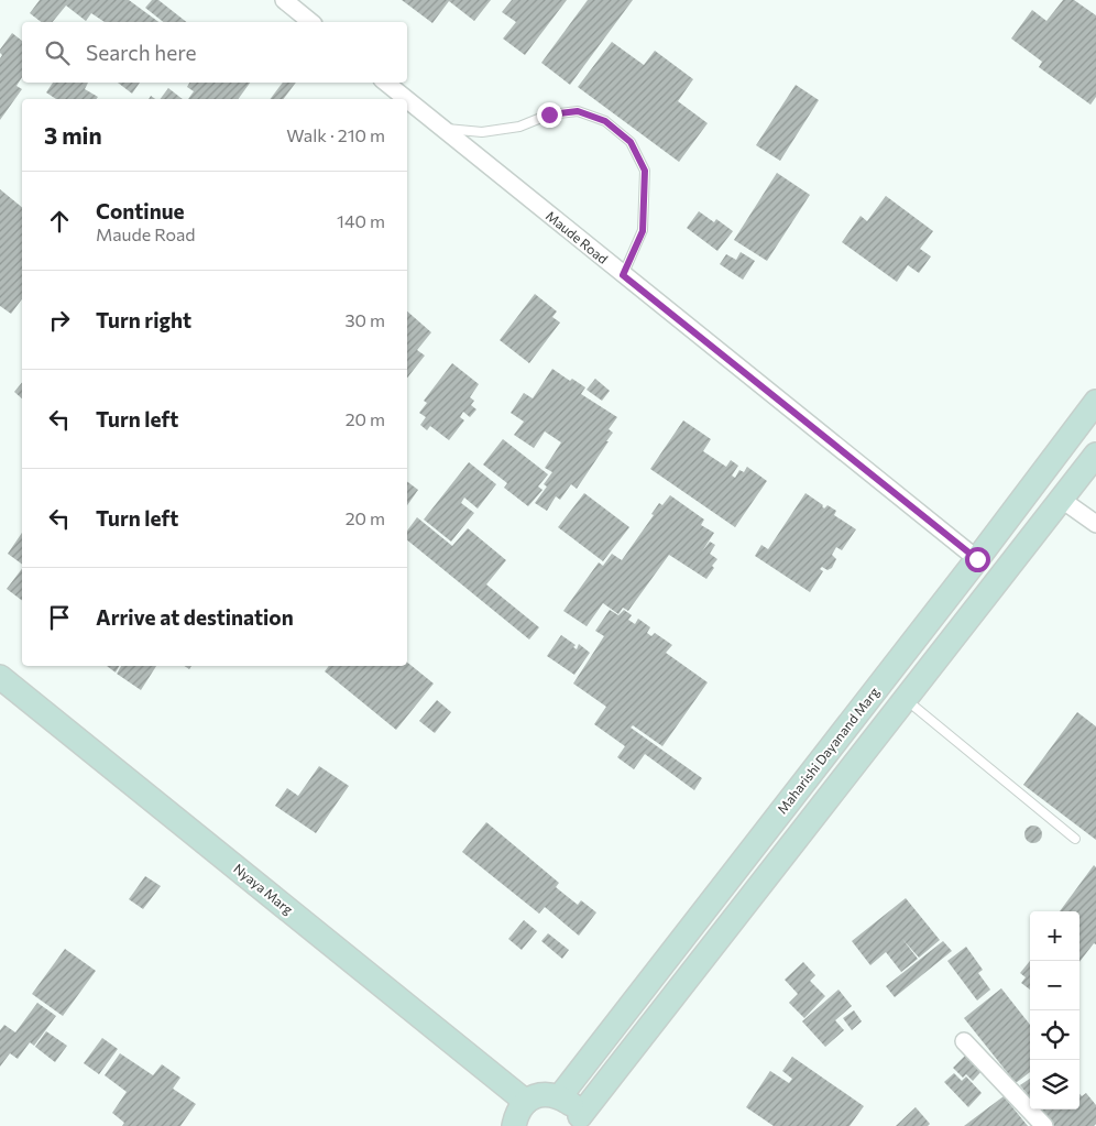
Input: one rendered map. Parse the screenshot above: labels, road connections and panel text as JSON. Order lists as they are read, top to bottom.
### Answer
{
  "streets": {
    "street": ["Maude Road", "Maharishi Dayanand Marg", "Nyaya Marg"]
  },
  "crossings": [
    ["Maude Road", "Maharishi Dayanand Marg"]
  ],
  "page": {
    "search": "Search here",
    "heading": ["3 min", "Walk · 210 m"],
    "list": [
      ["Continue", "Maude Road", "140 m"],
      ["Turn right", "30 m"],
      ["Turn left", "20 m"],
      ["Turn left", "20 m"],
      "Arrive at destination"
    ],
    "map_buttons": ["+", "−"]
  }
}
